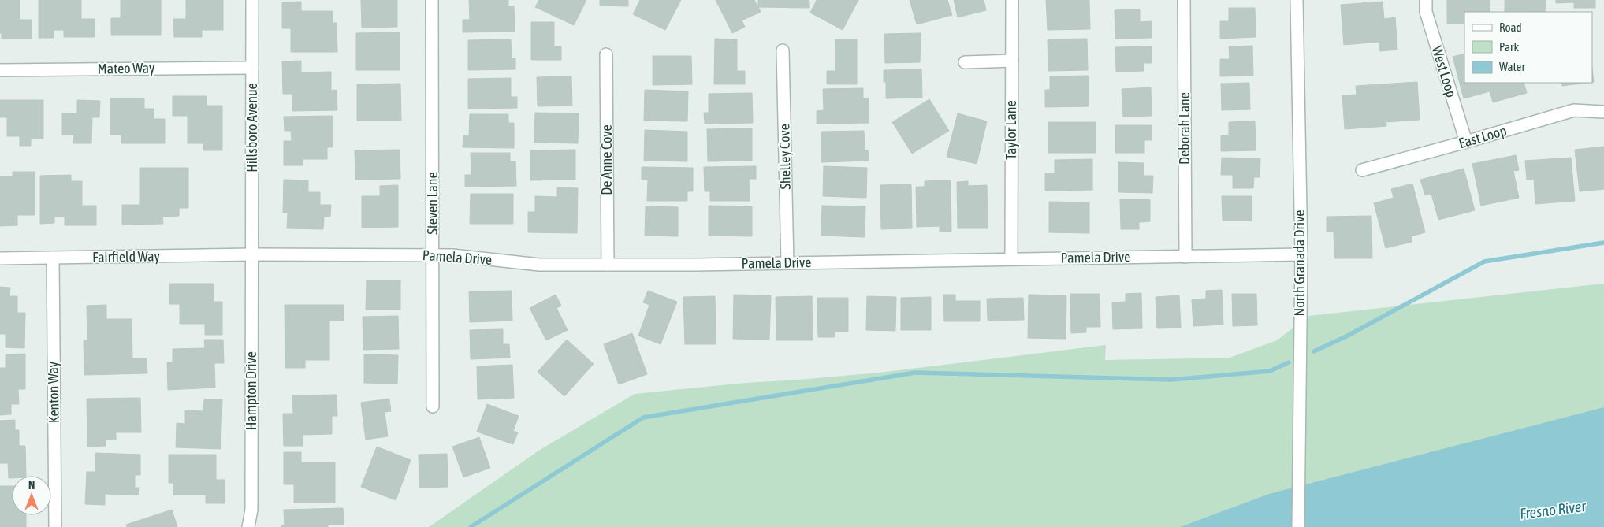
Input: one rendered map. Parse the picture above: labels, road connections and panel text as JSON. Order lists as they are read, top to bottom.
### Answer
{
  "streets": {
    "street": [
      "Mateo Way",
      "West Loop",
      "Hillsboro Avenue",
      "Deborah Lane",
      "Taylor Lane",
      "East Loop",
      "Shelley Cove",
      "De Anne Cove",
      "Steven Lane",
      "Fairfield Way",
      "Pamela Drive",
      "North Granada Drive",
      "Hampton Drive",
      "Kenton Way"
    ]
  },
  "crossings": [
    ["Mateo Way", "Hillsboro Avenue"],
    ["West Loop", "East Loop"],
    ["Hillsboro Avenue", "Fairfield Way"],
    ["Hillsboro Avenue", "Pamela Drive"],
    ["Hillsboro Avenue", "Hampton Drive"],
    ["Deborah Lane", "Pamela Drive"],
    ["Taylor Lane", "Pamela Drive"],
    ["Shelley Cove", "Pamela Drive"],
    ["De Anne Cove", "Pamela Drive"],
    ["Steven Lane", "Pamela Drive"],
    ["Fairfield Way", "Pamela Drive"],
    ["Fairfield Way", "Hampton Drive"],
    ["Fairfield Way", "Kenton Way"],
    ["Pamela Drive", "North Granada Drive"],
    ["Pamela Drive", "Hampton Drive"]
  ],
  "water": ["Fresno River"],
  "legend": ["Road", "Park", "Water"],
  "north": "top"
}
